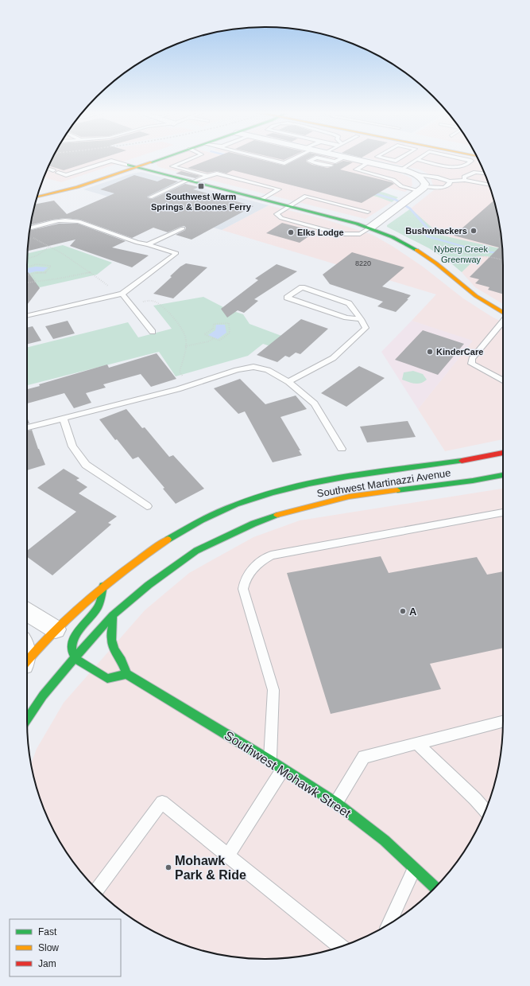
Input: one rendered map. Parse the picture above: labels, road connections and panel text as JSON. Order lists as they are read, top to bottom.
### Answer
{
  "streets": {
    "main road": ["Southwest Martinazzi Avenue", "Southwest Mohawk Street"]
  },
  "parks": ["Nyberg Creek Greenway"],
  "places": {
    "transit": ["Southwest Warm Springs & Boones Ferry"],
    "other": [
      "Bushwhackers",
      "Elks Lodge",
      "KinderCare",
      "A",
      "Mohawk Park & Ride"
    ]
  },
  "house_numbers": ["8220"],
  "legend": ["Fast", "Slow", "Jam"]
}
